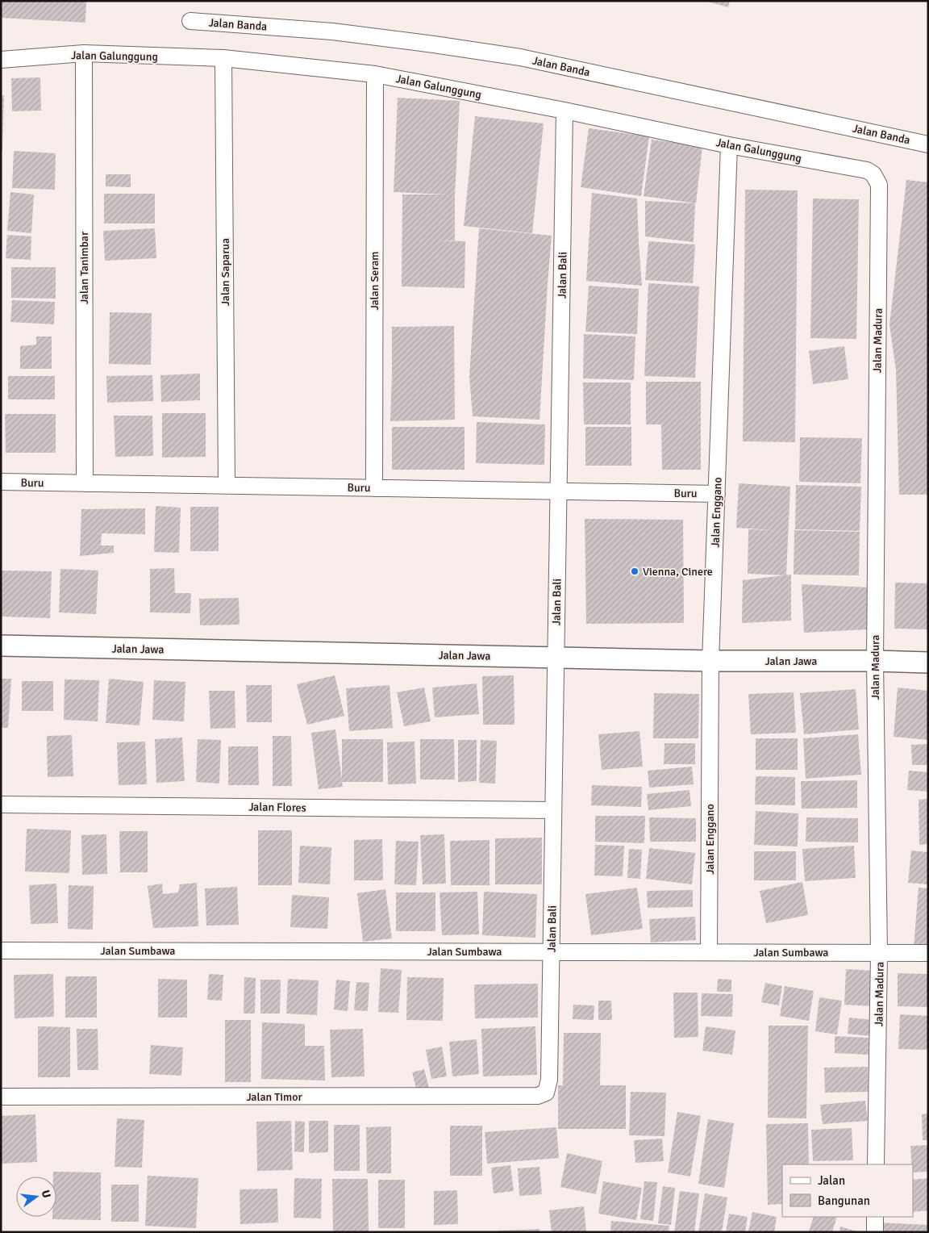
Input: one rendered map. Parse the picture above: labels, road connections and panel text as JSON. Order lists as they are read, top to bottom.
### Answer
{
  "streets": {
    "street": [
      "Jalan Banda",
      "Jalan Galunggung",
      "Jalan Tanimbar",
      "Jalan Saparua",
      "Jalan Bali",
      "Jalan Seram",
      "Jalan Madura",
      "Buru",
      "Jalan Enggano",
      "Jalan Jawa",
      "Jalan Flores",
      "Jalan Sumbawa",
      "Jalan Timor"
    ]
  },
  "crossings": [
    ["Jalan Galunggung", "Jalan Tanimbar"],
    ["Jalan Galunggung", "Jalan Saparua"],
    ["Jalan Galunggung", "Jalan Bali"],
    ["Jalan Galunggung", "Jalan Seram"],
    ["Jalan Galunggung", "Jalan Madura"],
    ["Jalan Galunggung", "Jalan Enggano"],
    ["Jalan Tanimbar", "Buru"],
    ["Jalan Saparua", "Buru"],
    ["Jalan Bali", "Buru"],
    ["Jalan Bali", "Jalan Jawa"],
    ["Jalan Bali", "Jalan Flores"],
    ["Jalan Bali", "Jalan Sumbawa"],
    ["Jalan Bali", "Jalan Timor"],
    ["Jalan Seram", "Buru"],
    ["Jalan Madura", "Jalan Jawa"],
    ["Jalan Madura", "Jalan Sumbawa"],
    ["Buru", "Jalan Enggano"],
    ["Jalan Enggano", "Jalan Jawa"],
    ["Jalan Enggano", "Jalan Sumbawa"]
  ],
  "places": ["Vienna, Cinere"],
  "legend": ["Jalan", "Bangunan"],
  "north": "right"
}
